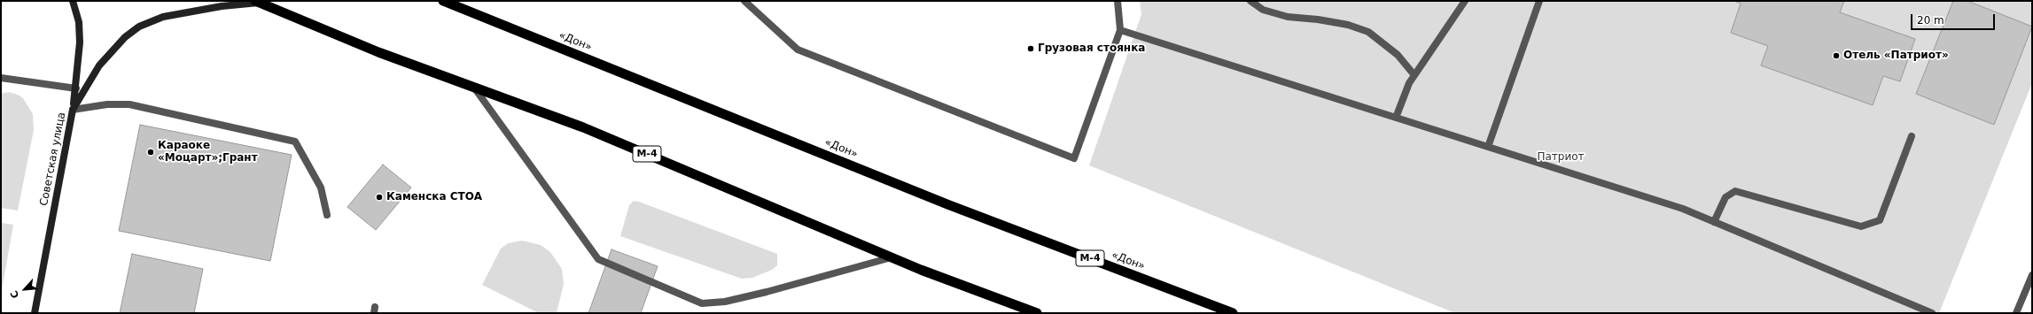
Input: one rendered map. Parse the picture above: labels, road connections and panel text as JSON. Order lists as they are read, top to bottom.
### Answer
{
  "streets": {
    "highway": ["«Дон»", "М-4"],
    "main road": ["Советская улица"]
  },
  "crossings": [
    ["М-4", "Советская улица"]
  ],
  "parks": ["Патриот"],
  "places": [
    "Грузовая стоянка",
    "Отель «Патриот»",
    "Караоке «Моцарт»;Грант",
    "Каменска СТОА"
  ],
  "scale_bar": "20 m",
  "north": "bottom left"
}
